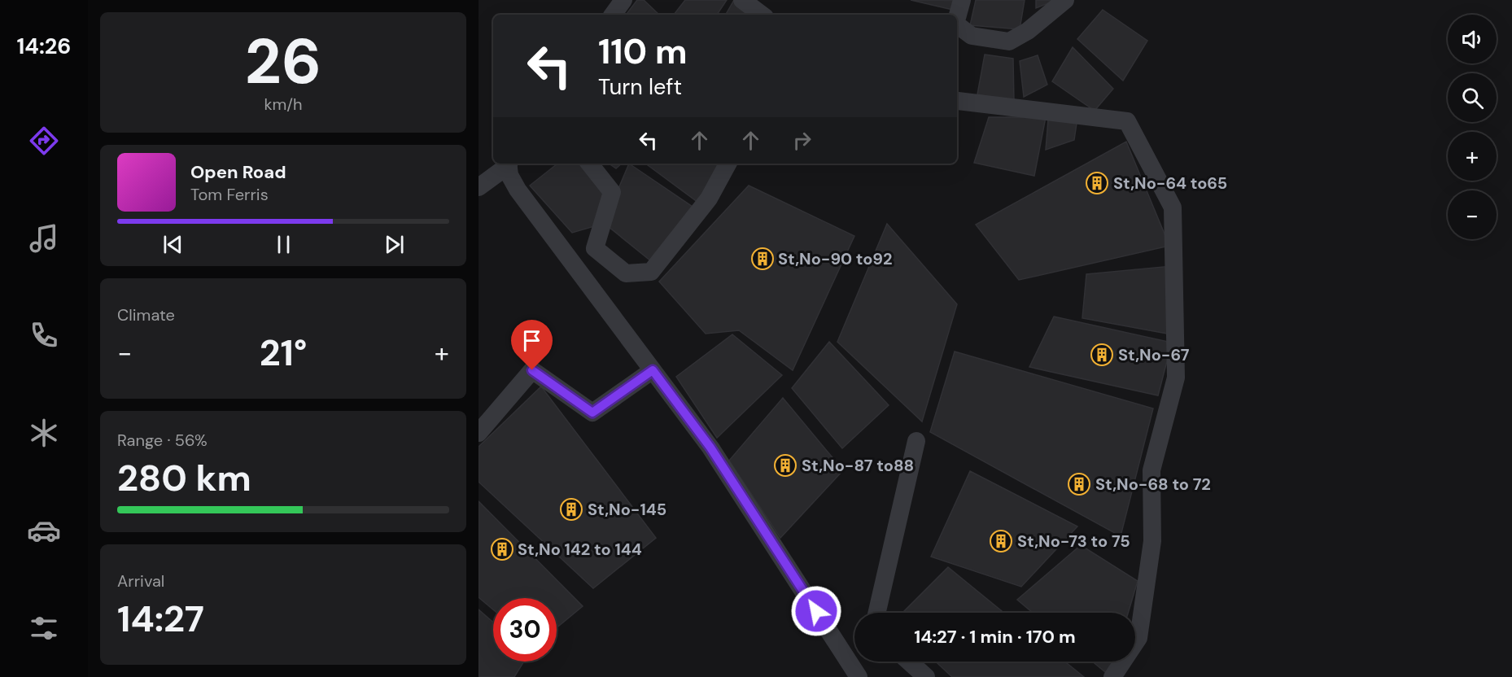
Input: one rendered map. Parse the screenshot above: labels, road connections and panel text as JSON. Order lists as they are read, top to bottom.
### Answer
{
  "places": {
    "building": [
      "St,No-64 to65",
      "St,No-90 to92",
      "St,No-67",
      "St,No-87 to88",
      "St,No-68 to 72",
      "St,No-145",
      "St,No-73 to 75",
      "St,No 142 to 144"
    ]
  },
  "page": {
    "tabs": "14:26",
    "tile": [
      ["26", "km/h"],
      "Climate",
      ["Range · 56%", "280 km"],
      ["Arrival", "14:27"]
    ],
    "map_buttons": ["+", "−"],
    "turn": ["110 m", "Turn left"],
    "song": ["Open Road", "Tom Ferris"],
    "heat": ["−", "21°", "+"],
    "limit": "30",
    "trip": "14:27 · 1 min · 170 m"
  }
}
